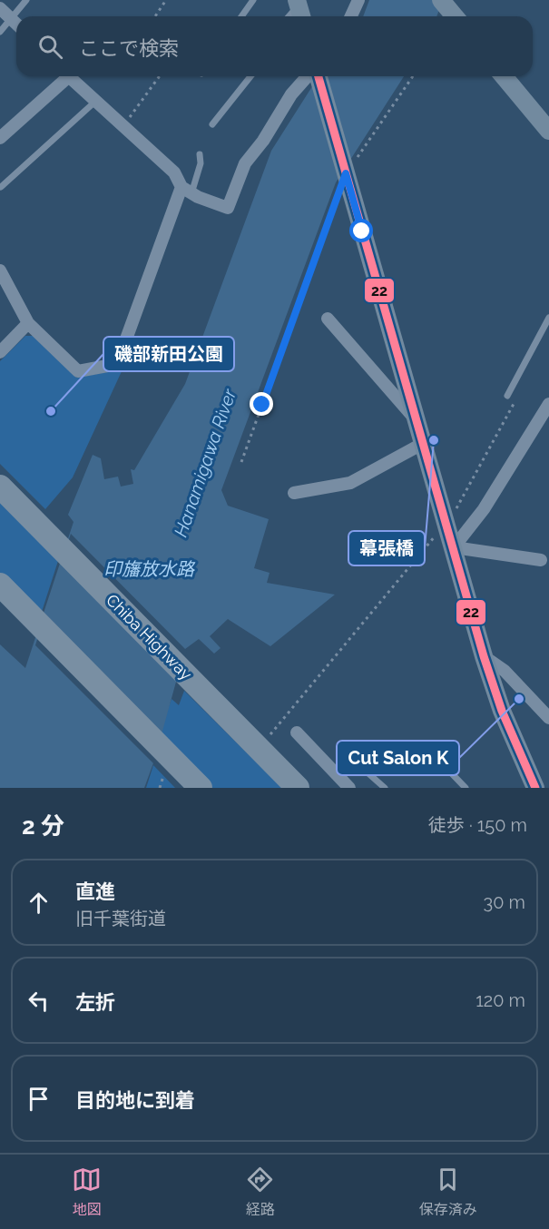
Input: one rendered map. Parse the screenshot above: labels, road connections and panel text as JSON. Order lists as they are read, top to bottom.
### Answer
{
  "streets": {
    "highway": ["Chiba Highway"]
  },
  "water": ["Hanamigawa River", "印旛放水路"],
  "places": ["磯部新田公園", "幕張橋", "Cut Salon K"],
  "lines": ["transit line 22"],
  "page": {
    "search": "ここで検索",
    "heading": ["2 分", "徒歩 · 150 m"],
    "list": [
      ["直進", "旧千葉街道", "30 m"],
      ["左折", "120 m"],
      "目的地に到着"
    ],
    "nav": ["地図", "経路", "保存済み"]
  }
}
